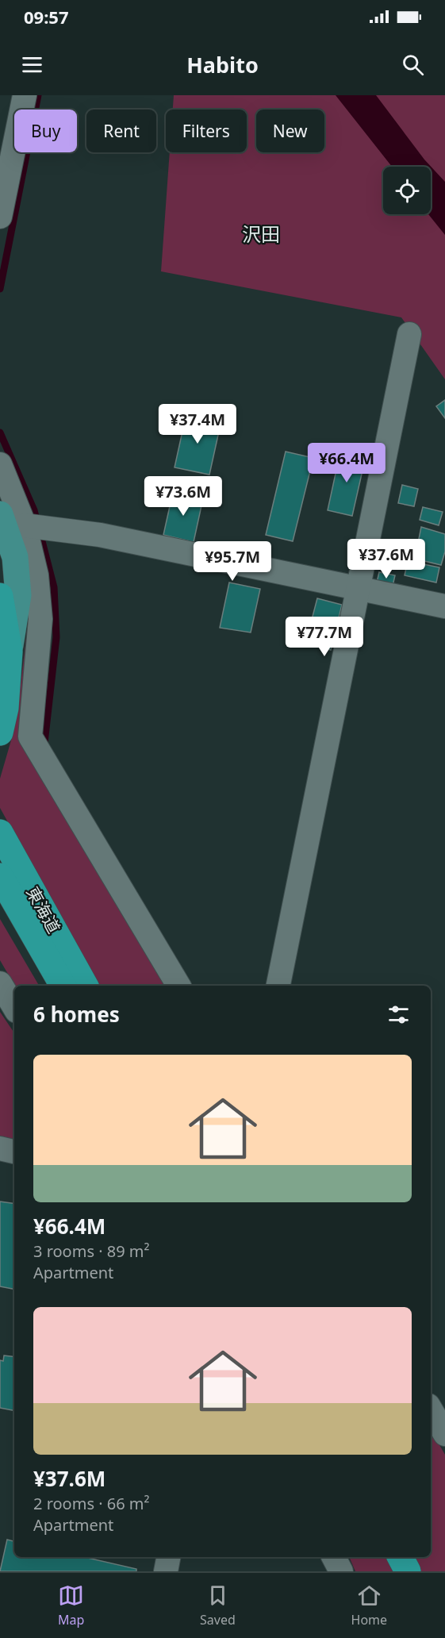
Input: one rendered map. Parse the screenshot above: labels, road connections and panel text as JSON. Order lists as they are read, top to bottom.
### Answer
{
  "streets": {
    "highway": ["東海道"]
  },
  "districts": ["沢田"],
  "page": {
    "status": "09:57",
    "header": "Habito",
    "chip": [
      "Buy",
      "Rent",
      "Filters",
      "New"
    ],
    "price": [
      "¥37.4M",
      "¥66.4M",
      "¥73.6M",
      "¥37.6M",
      "¥95.7M",
      "¥77.7M"
    ],
    "heading": "6 homes",
    "list": [
      {
        "name": "¥66.4M",
        "note": "3 rooms · 89 m² · Apartment"
      },
      {
        "name": "¥37.6M",
        "note": "2 rooms · 66 m² · Apartment"
      }
    ],
    "tabs": ["Map", "Saved", "Home"]
  }
}
